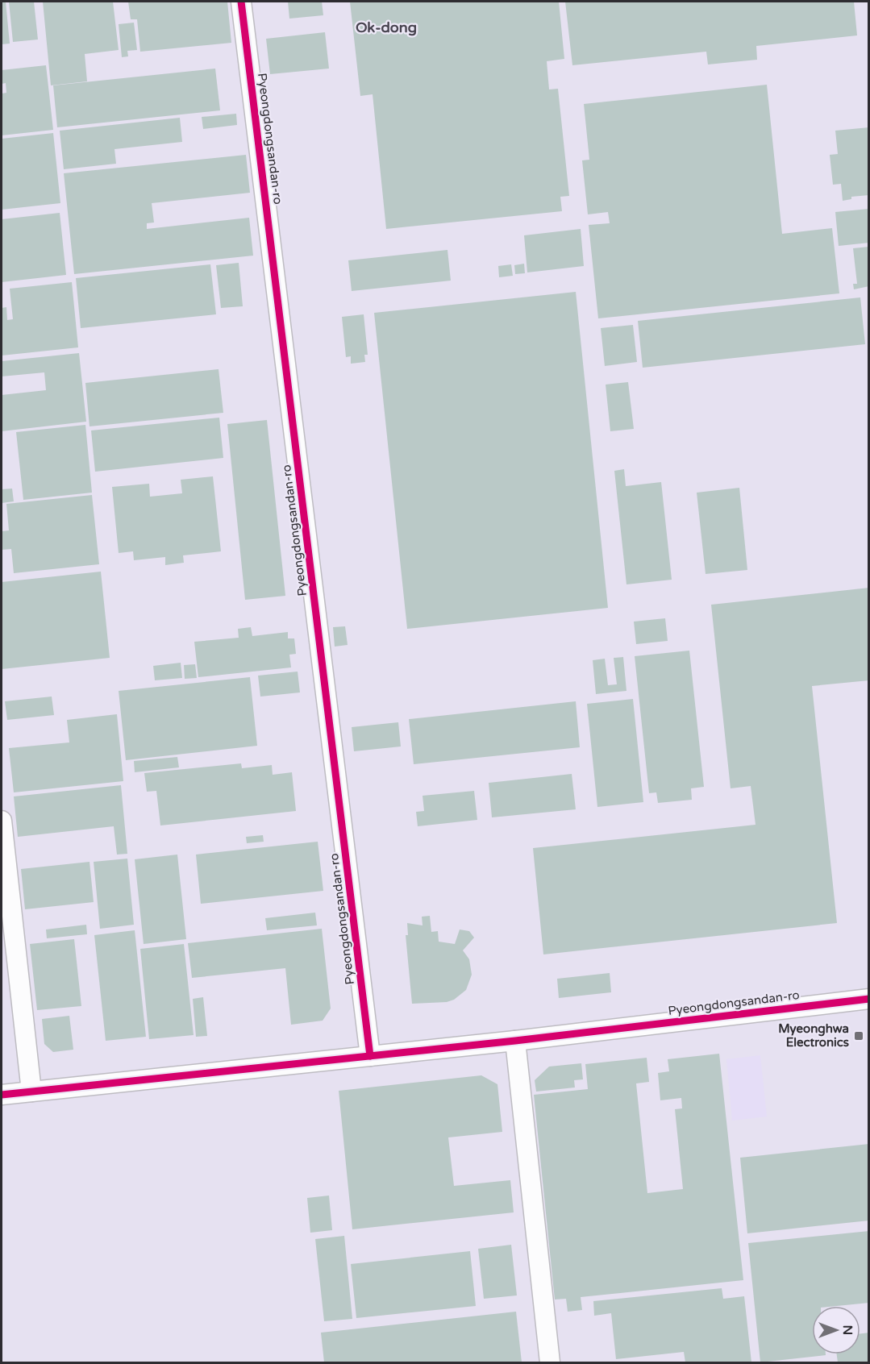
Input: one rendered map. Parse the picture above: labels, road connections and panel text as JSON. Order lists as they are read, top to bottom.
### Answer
{
  "streets": {
    "street": ["Pyeongdongsandan-ro"]
  },
  "districts": ["Ok-dong"],
  "places": {
    "transit": ["Myeonghwa Electronics"]
  },
  "north": "right"
}
